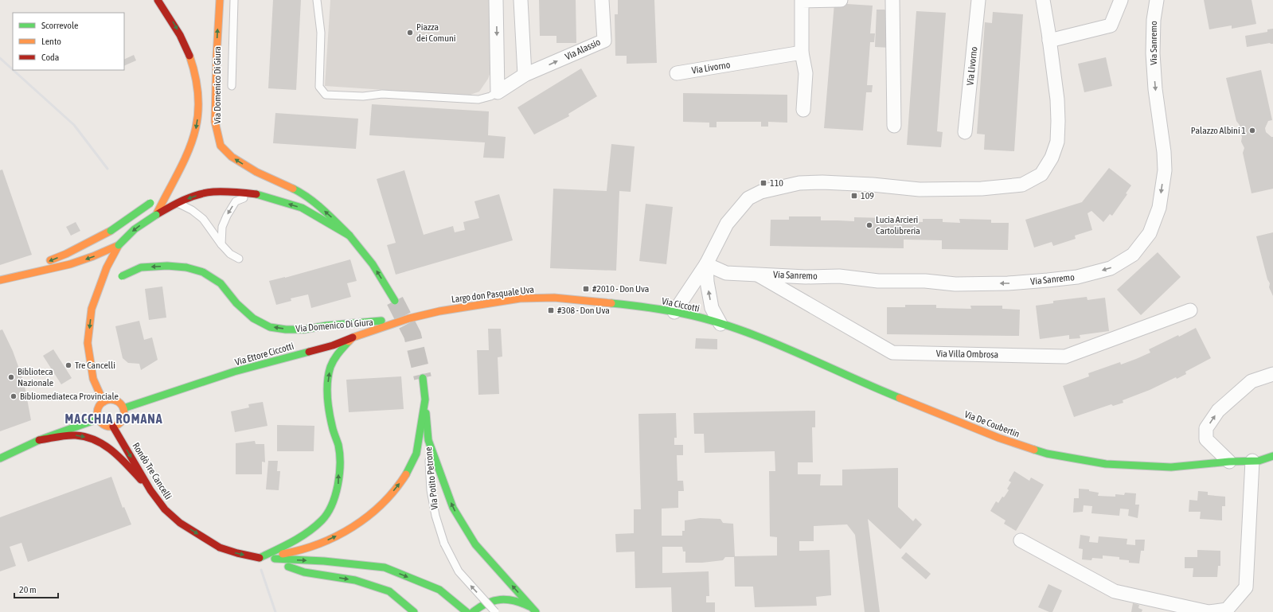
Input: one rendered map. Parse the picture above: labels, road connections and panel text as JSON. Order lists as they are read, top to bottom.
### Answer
{
  "streets": {
    "main road": [
      "Via Domenico Di Giura",
      "Largo don Pasquale Uva",
      "Via Ciccotti",
      "Via Ettore Ciccotti",
      "Via De Coubertin",
      "Rondò Tre Cancelli"
    ],
    "street": [
      "Via Sanremo",
      "Via Alassio",
      "Via Livorno",
      "Via Villa Ombrosa"
    ],
    "lane": ["Via Potito Petrone"]
  },
  "crossings": [
    ["Via Sanremo", "Via Villa Ombrosa"],
    ["Via Domenico Di Giura", "Largo don Pasquale Uva"],
    ["Via Domenico Di Giura", "Via Ettore Ciccotti"],
    ["Largo don Pasquale Uva", "Via Ciccotti"],
    ["Largo don Pasquale Uva", "Via Ettore Ciccotti"],
    ["Via Ciccotti", "Via De Coubertin"],
    ["Via Ettore Ciccotti", "Rondò Tre Cancelli"]
  ],
  "one_way": ["Via Alassio", "Via Domenico Di Giura", "Via Potito Petrone"],
  "districts": ["MACCHIA ROMANA"],
  "places": {
    "other": [
      "Piazza dei Comuni",
      "Palazzo Albini 1",
      "Lucia Arcieri Cartolibreria",
      "Tre Cancelli",
      "Biblioteca Nazionale",
      "Bibliomediateca Provinciale"
    ],
    "transit": [
      "110",
      "109",
      "#2010 - Don Uva",
      "#308 - Don Uva"
    ]
  },
  "legend": ["Scorrevole", "Lento", "Coda"],
  "scale_bar": "20 m"
}
